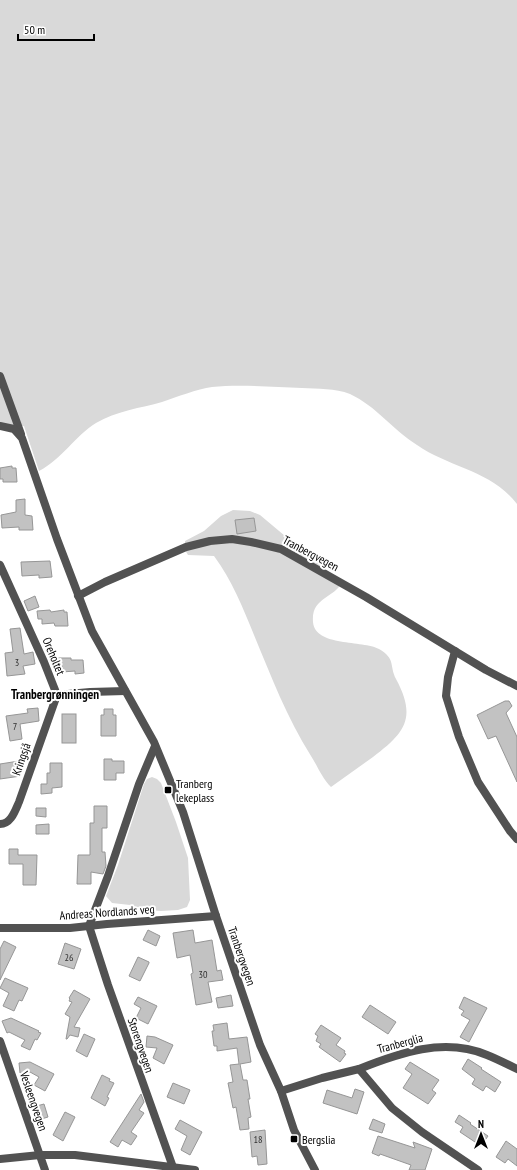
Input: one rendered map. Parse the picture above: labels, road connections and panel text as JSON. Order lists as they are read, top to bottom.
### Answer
{
  "streets": {
    "street": [
      "Tranbergvegen",
      "Oreholtet",
      "Kringsjå",
      "Andreas Nordlands veg",
      "Tranberglia",
      "Storengvegen",
      "Vesleengvegen"
    ]
  },
  "crossings": [
    ["Tranbergvegen", "Andreas Nordlands veg"],
    ["Tranbergvegen", "Tranberglia"],
    ["Oreholtet", "Kringsjå"],
    ["Andreas Nordlands veg", "Storengvegen"]
  ],
  "districts": ["Tranbergrønningen"],
  "places": {
    "transit": ["Tranberg lekeplass", "Bergslia"]
  },
  "house_numbers": [
    "3",
    "7",
    "26",
    "30",
    "18"
  ],
  "scale_bar": "50 m",
  "north": "top"
}
